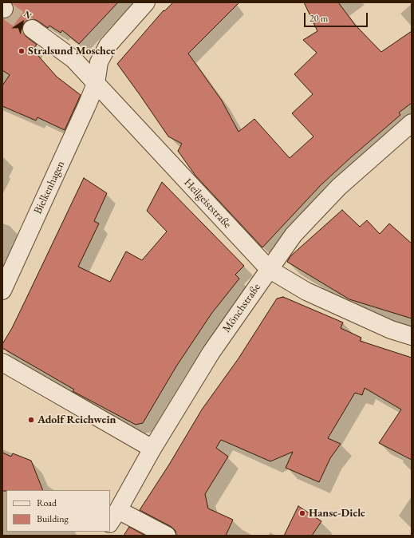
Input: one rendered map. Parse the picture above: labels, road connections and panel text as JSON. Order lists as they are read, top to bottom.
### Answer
{
  "streets": {
    "street": ["Bielkenhagen", "Heilgeiststraße", "Mönchstraße"]
  },
  "crossings": [
    ["Bielkenhagen", "Heilgeiststraße"],
    ["Heilgeiststraße", "Mönchstraße"]
  ],
  "places": ["Stralsund Moschee", "Adolf Reichwein", "Hanse-Diele"],
  "legend": ["Road", "Building"],
  "scale_bar": "20 m",
  "north": "top right"
}
